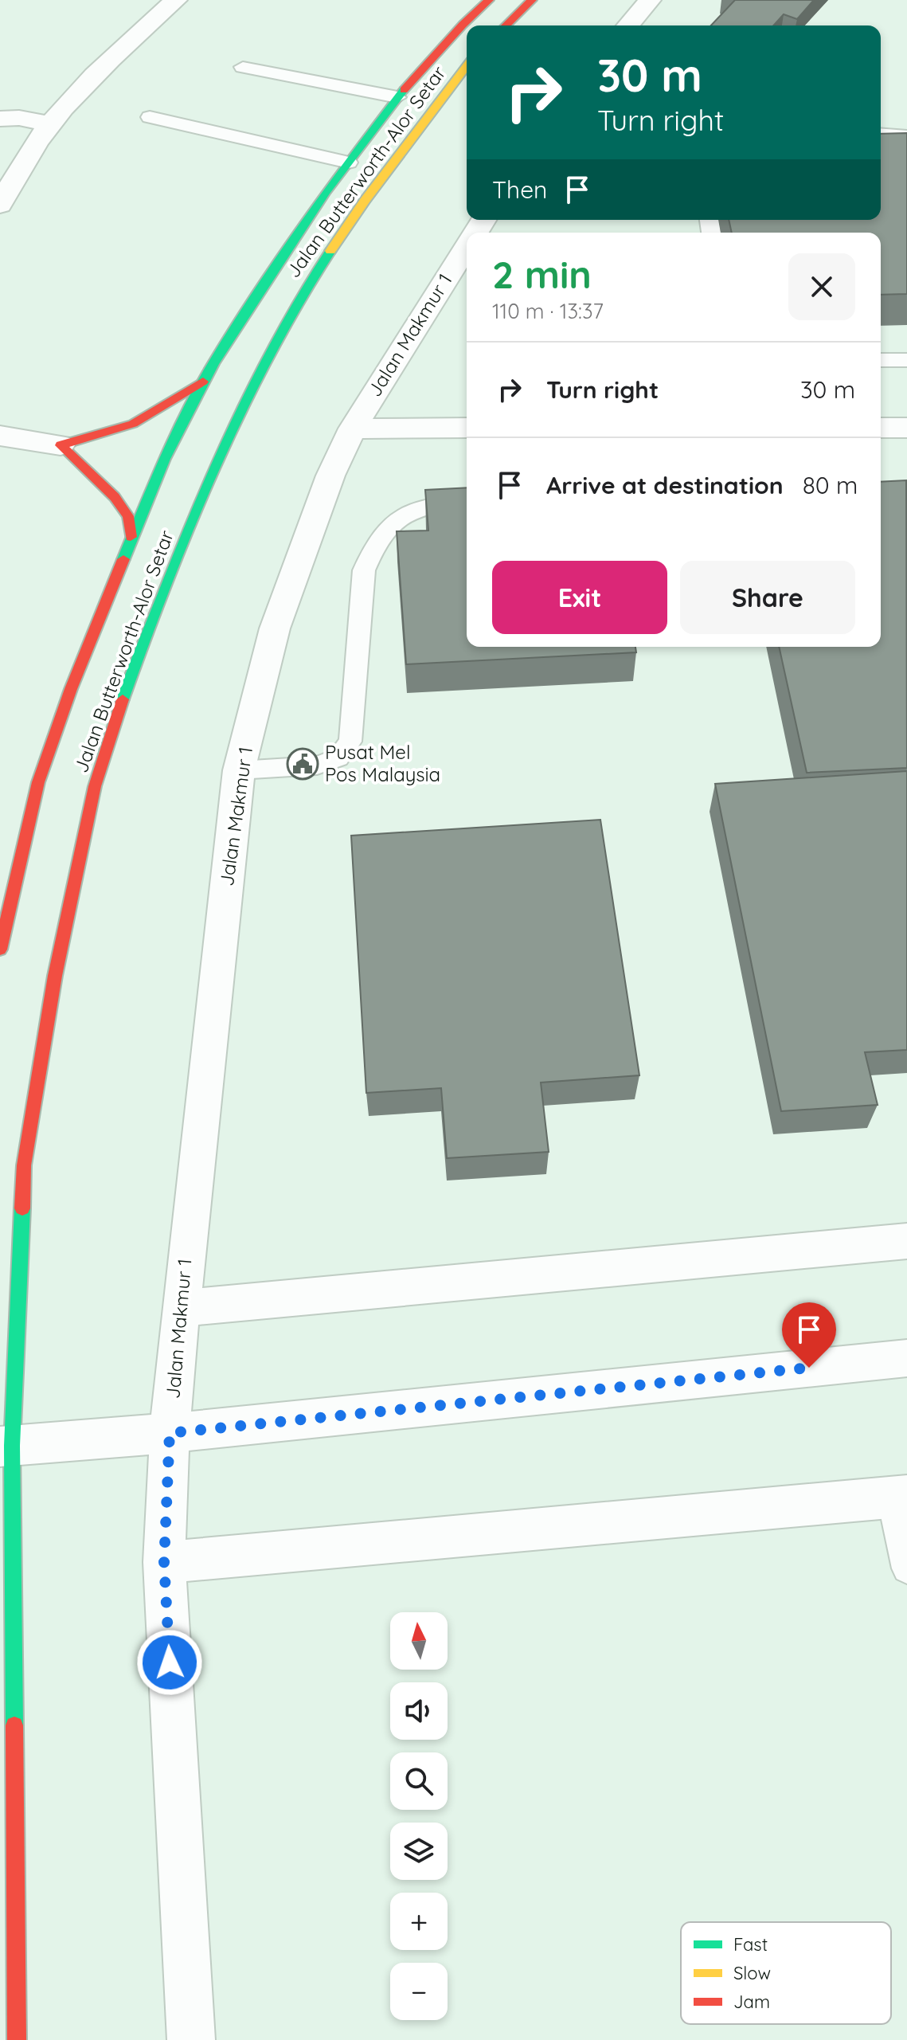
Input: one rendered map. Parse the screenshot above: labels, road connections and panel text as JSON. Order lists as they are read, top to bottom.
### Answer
{
  "streets": {
    "main road": ["Jalan Butterworth-Alor Setar"],
    "street": ["Jalan Makmur 1"]
  },
  "places": {
    "public building": ["Pusat Mel Pos Malaysia"]
  },
  "legend": ["Fast", "Slow", "Jam"],
  "north": "top",
  "page": {
    "turn": ["30 m", "Turn right"],
    "then": "Then",
    "heading": ["2 min", "110 m · 13:37"],
    "list": [
      {
        "name": "Turn right",
        "value": "30 m"
      },
      {
        "name": "Arrive at destination",
        "value": "80 m"
      }
    ],
    "buttons": ["Exit", "Share"],
    "map_buttons": ["+", "−"]
  }
}
